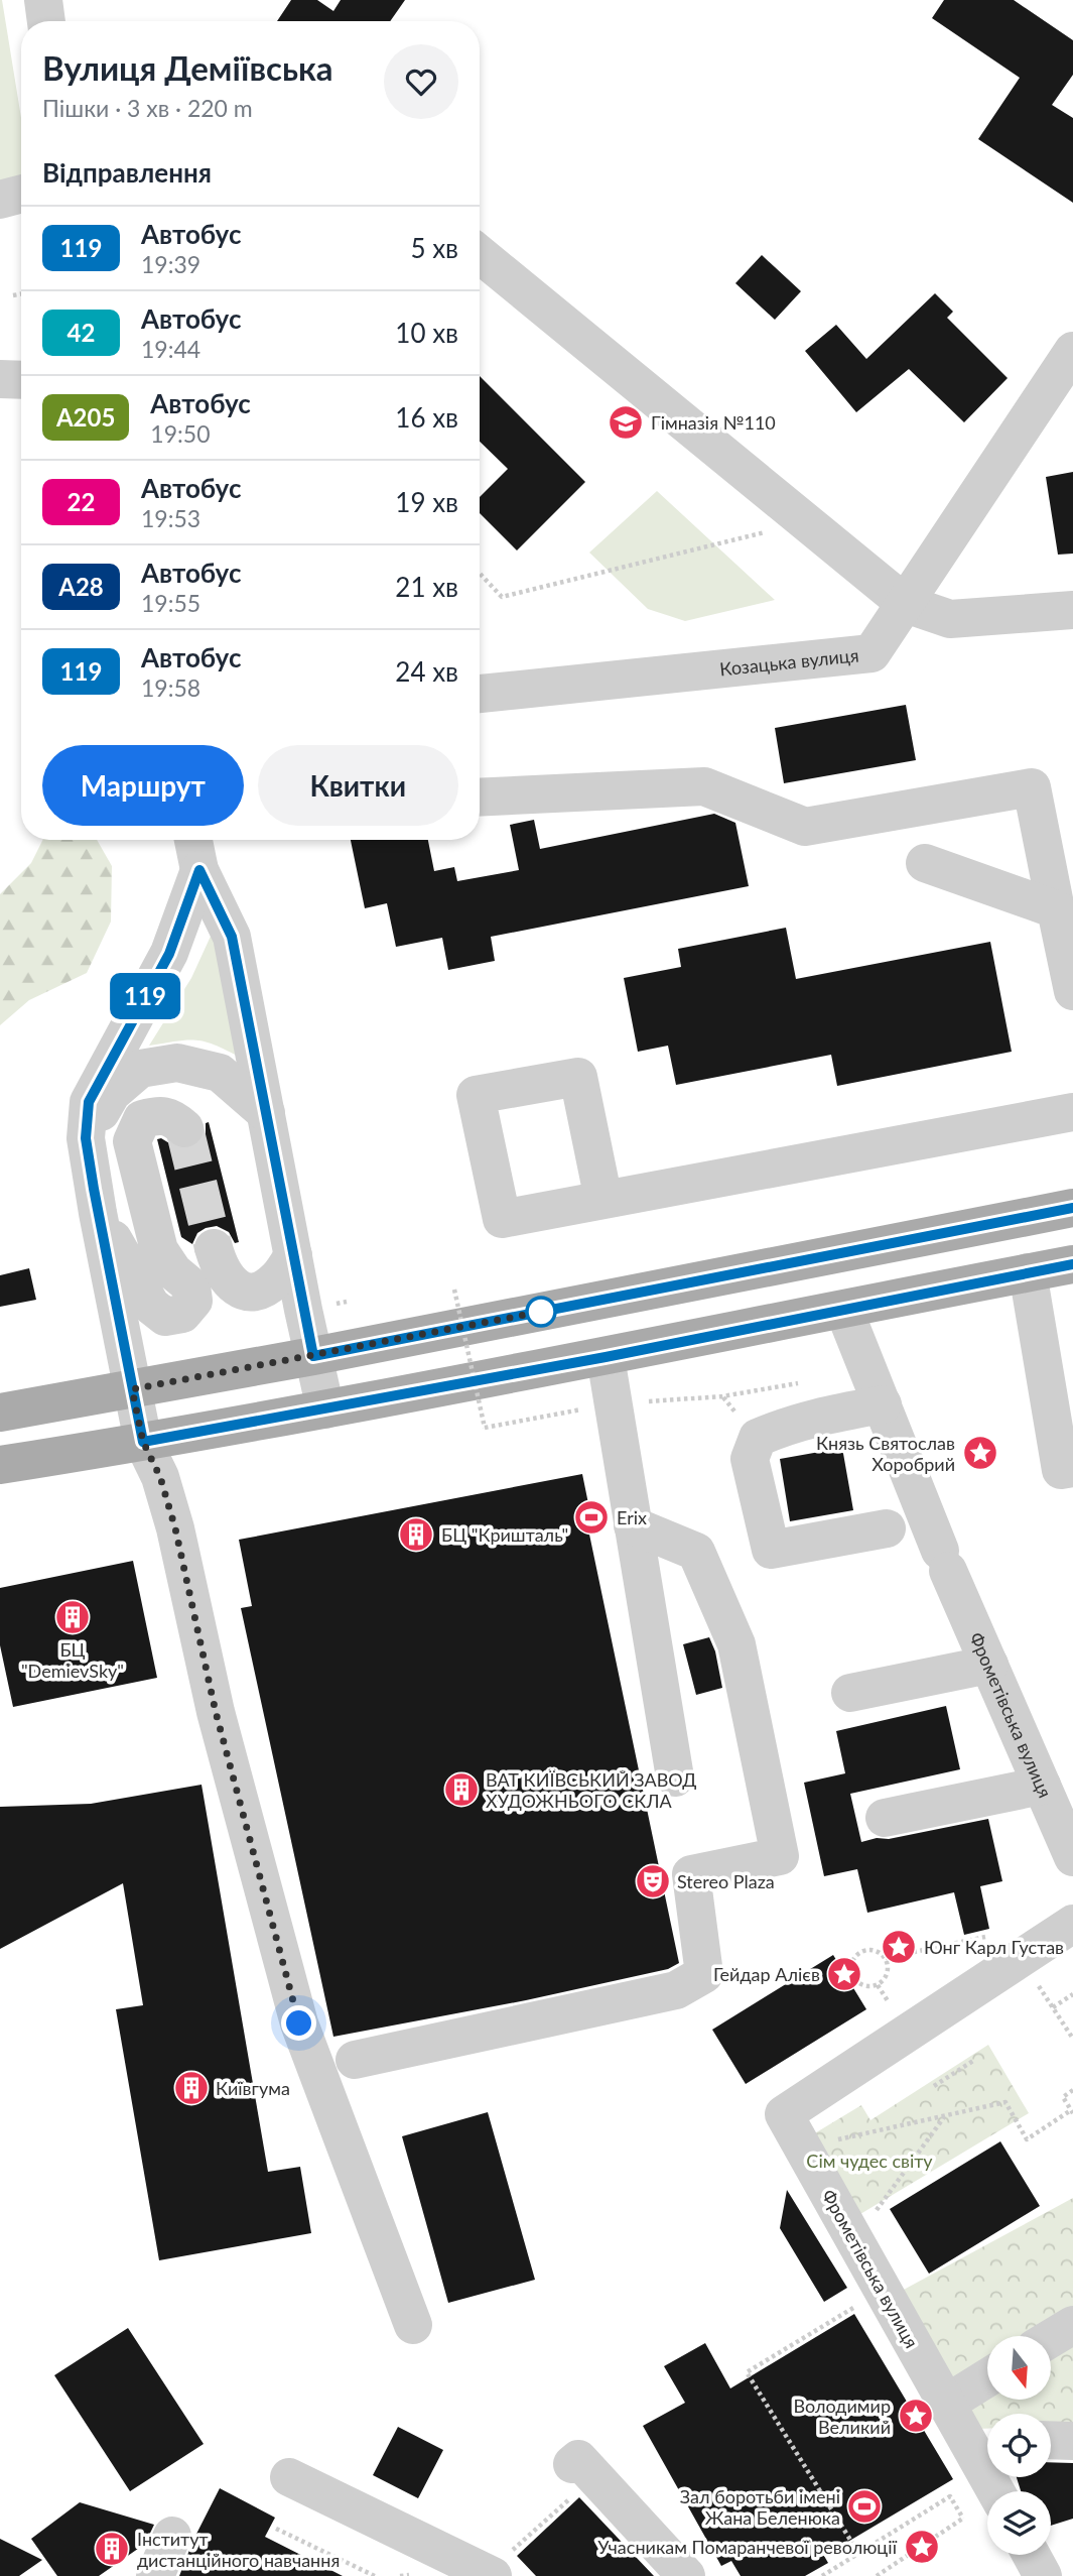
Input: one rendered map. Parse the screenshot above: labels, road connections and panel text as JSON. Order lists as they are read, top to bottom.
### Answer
{
  "streets": {
    "street": ["Козацька вулиця", "Фрометівська вулиця"]
  },
  "parks": ["Сім чудес світу"],
  "places": {
    "school or university": ["Гімназія №110"],
    "place": [
      "Князь Святослав Хоробрий",
      "Юнг Карл Густав",
      "Гейдар Алієв",
      "Володимир Великий",
      "Учасникам Помаранчевої революції"
    ],
    "sports": ["Erix", "Зал боротьби імені Жана Беленюка"],
    "building": [
      "БЦ \"Кришталь\"",
      "БЦ \"DemievSky\"",
      "ВАТ КИЇВСЬКИЙ ЗАВОД ХУДОЖНЬОГО СКЛА",
      "Київгума",
      "Інститут дистанційного навчання"
    ],
    "theatre": ["Stereo Plaza"]
  },
  "lines": ["bus line 119"],
  "north": "bottom",
  "page": {
    "on_map": "119",
    "heading": [
      ["Вулиця Деміївська", "Пішки · 3 хв · 220 m"],
      "Відправлення"
    ],
    "list": [
      {
        "mark": "119",
        "name": "Автобус",
        "note": "19:39",
        "value": "5 хв"
      },
      {
        "mark": "42",
        "name": "Автобус",
        "note": "19:44",
        "value": "10 хв"
      },
      {
        "mark": "А205",
        "name": "Автобус",
        "note": "19:50",
        "value": "16 хв"
      },
      {
        "mark": "22",
        "name": "Автобус",
        "note": "19:53",
        "value": "19 хв"
      },
      {
        "mark": "А28",
        "name": "Автобус",
        "note": "19:55",
        "value": "21 хв"
      },
      {
        "mark": "119",
        "name": "Автобус",
        "note": "19:58",
        "value": "24 хв"
      }
    ],
    "buttons": ["Маршрут", "Квитки"]
  }
}
